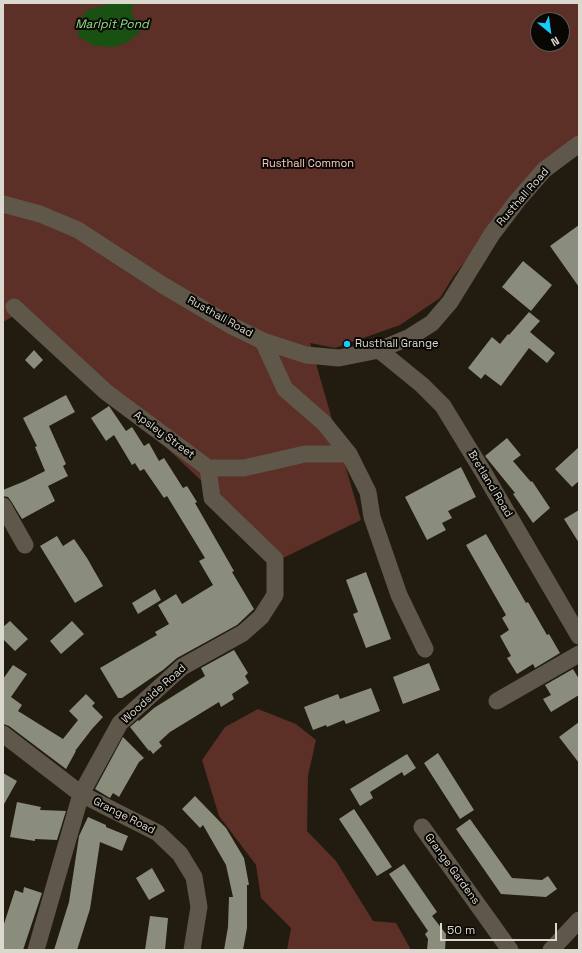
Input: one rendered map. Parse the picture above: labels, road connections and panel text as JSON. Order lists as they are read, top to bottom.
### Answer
{
  "streets": {
    "street": [
      "Rusthall Road",
      "Apsley Street",
      "Bretland Road",
      "Woodside Road",
      "Grange Road",
      "Grange Gardens"
    ]
  },
  "crossings": [
    ["Rusthall Road", "Bretland Road"],
    ["Apsley Street", "Woodside Road"],
    ["Woodside Road", "Grange Road"]
  ],
  "water": ["Marlpit Pond"],
  "parks": ["Rusthall Common"],
  "places": ["Rusthall Grange"],
  "scale_bar": "50 m",
  "north": "bottom right"
}
